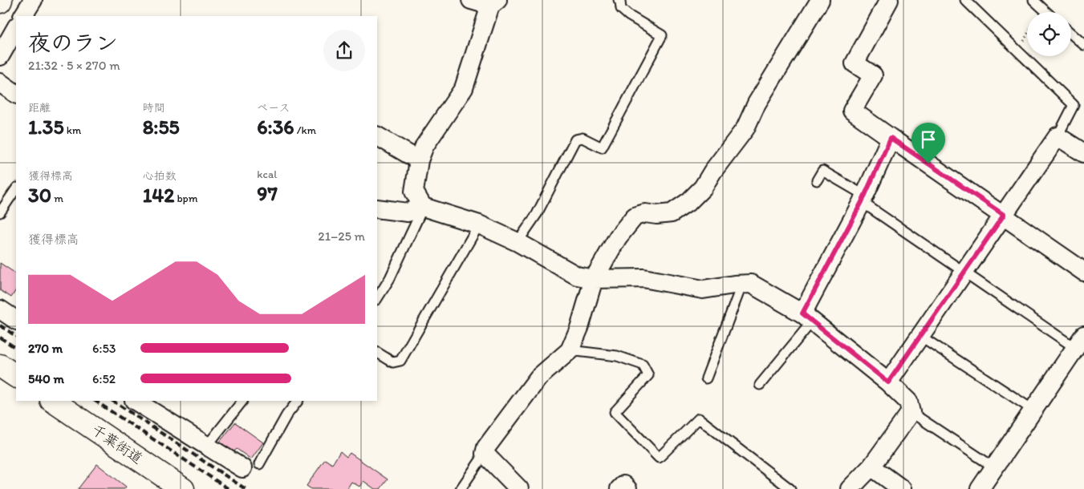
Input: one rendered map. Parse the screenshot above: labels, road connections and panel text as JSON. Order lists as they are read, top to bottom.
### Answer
{
  "streets": {
    "highway": ["千葉街道"]
  },
  "page": {
    "heading": ["夜のラン", "21:32 · 5 × 270 m"],
    "stats": [
      ["距離", "1.35 km"],
      ["時間", "8:55"],
      ["ペース", "6:36 /km"],
      ["獲得標高", "30 m"],
      ["心拍数", "142 bpm"],
      ["kcal", "97"]
    ],
    "chart": ["獲得標高", "21–25 m"],
    "list": [
      {
        "name": "270 m",
        "note": "6:53"
      },
      {
        "name": "540 m",
        "note": "6:52"
      }
    ]
  }
}
